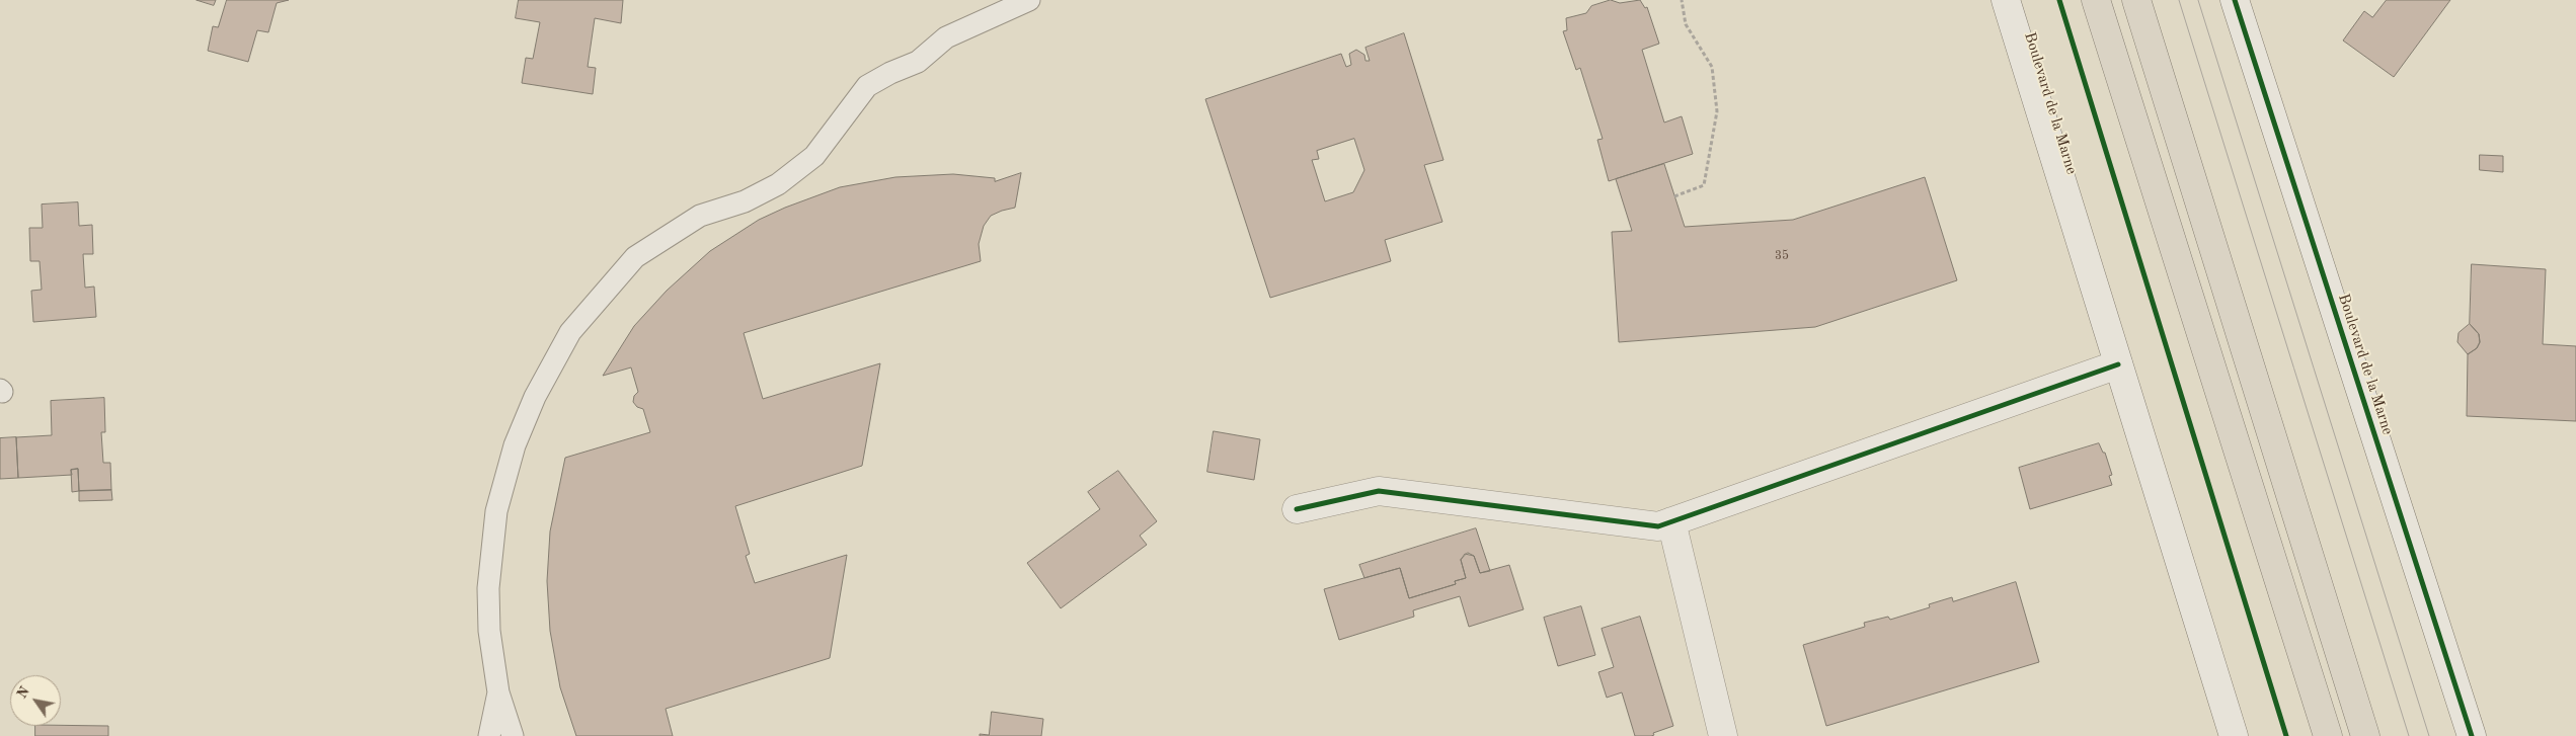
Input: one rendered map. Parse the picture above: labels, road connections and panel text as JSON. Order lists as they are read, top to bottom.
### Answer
{
  "streets": {
    "street": ["Boulevard de la Marne"]
  },
  "house_numbers": ["35"],
  "north": "top left"
}
